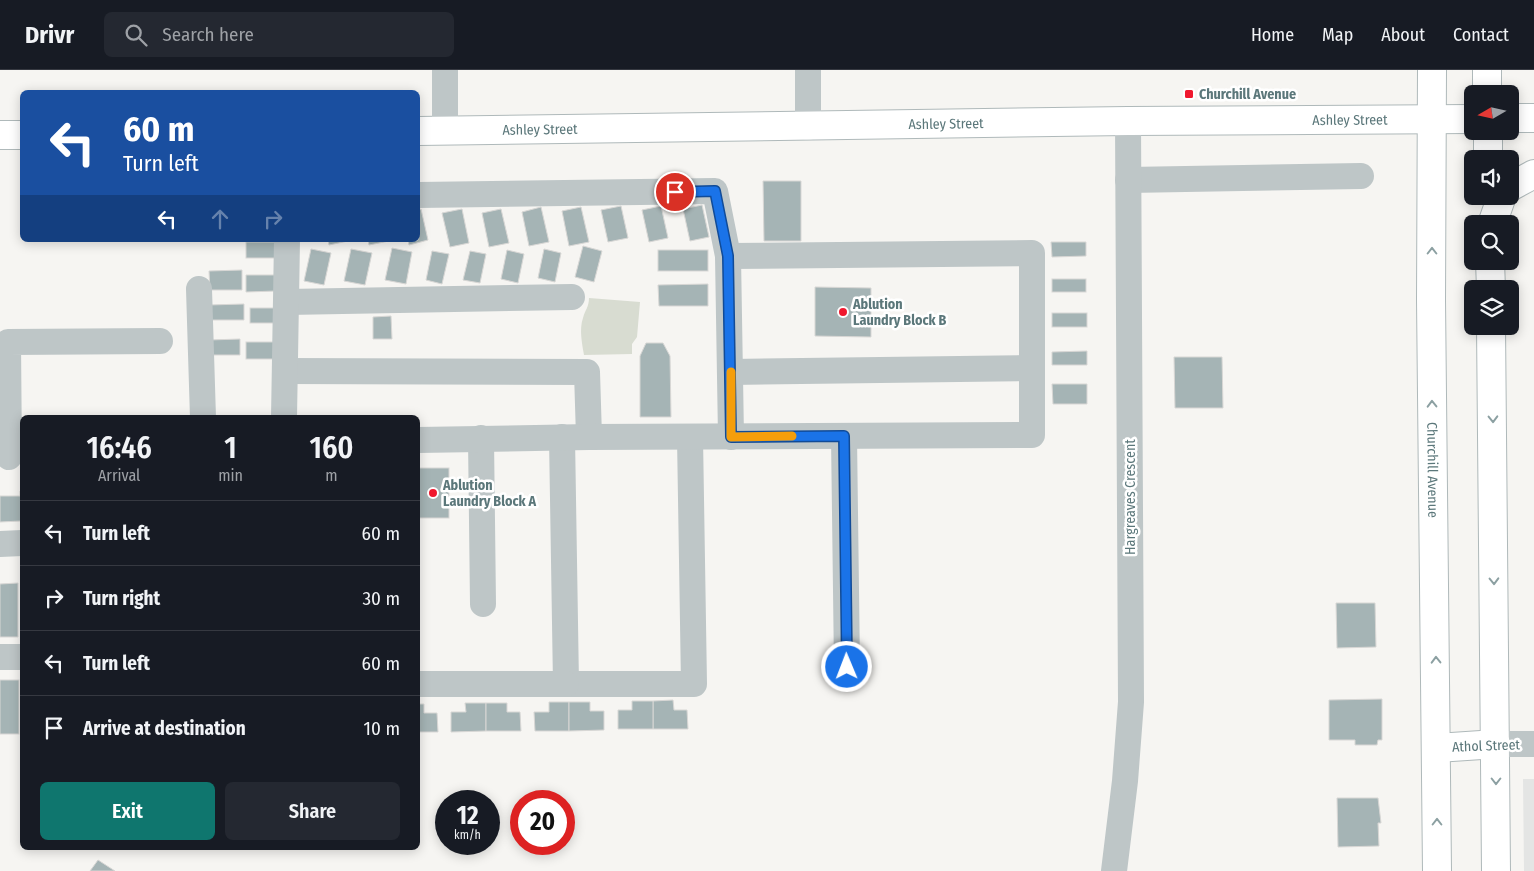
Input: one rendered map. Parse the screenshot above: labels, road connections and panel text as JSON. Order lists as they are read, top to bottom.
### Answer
{
  "streets": {
    "main road": ["Ashley Street", "Churchill Avenue", "Athol Street"],
    "street": ["Hargreaves Crescent"]
  },
  "crossings": [
    ["Ashley Street", "Churchill Avenue"],
    ["Ashley Street", "Hargreaves Crescent"],
    ["Churchill Avenue", "Athol Street"]
  ],
  "places": {
    "transit": ["Churchill Avenue"],
    "other": ["Ablution Laundry Block B", "Ablution Laundry Block A"]
  },
  "north": "left",
  "page": {
    "header": "Drivr",
    "search": "Search here",
    "nav": [
      "Home",
      "Map",
      "About",
      "Contact"
    ],
    "turn": ["60 m", "Turn left"],
    "eta": [
      "16:46",
      "Arrival",
      "1",
      "min",
      "160",
      "m"
    ],
    "list": [
      {
        "name": "Turn left",
        "value": "60 m"
      },
      {
        "name": "Turn right",
        "value": "30 m"
      },
      {
        "name": "Turn left",
        "value": "60 m"
      },
      {
        "name": "Arrive at destination",
        "value": "10 m"
      }
    ],
    "buttons": ["Exit", "Share"],
    "speed": "12 km/h",
    "limit": "20"
  }
}
